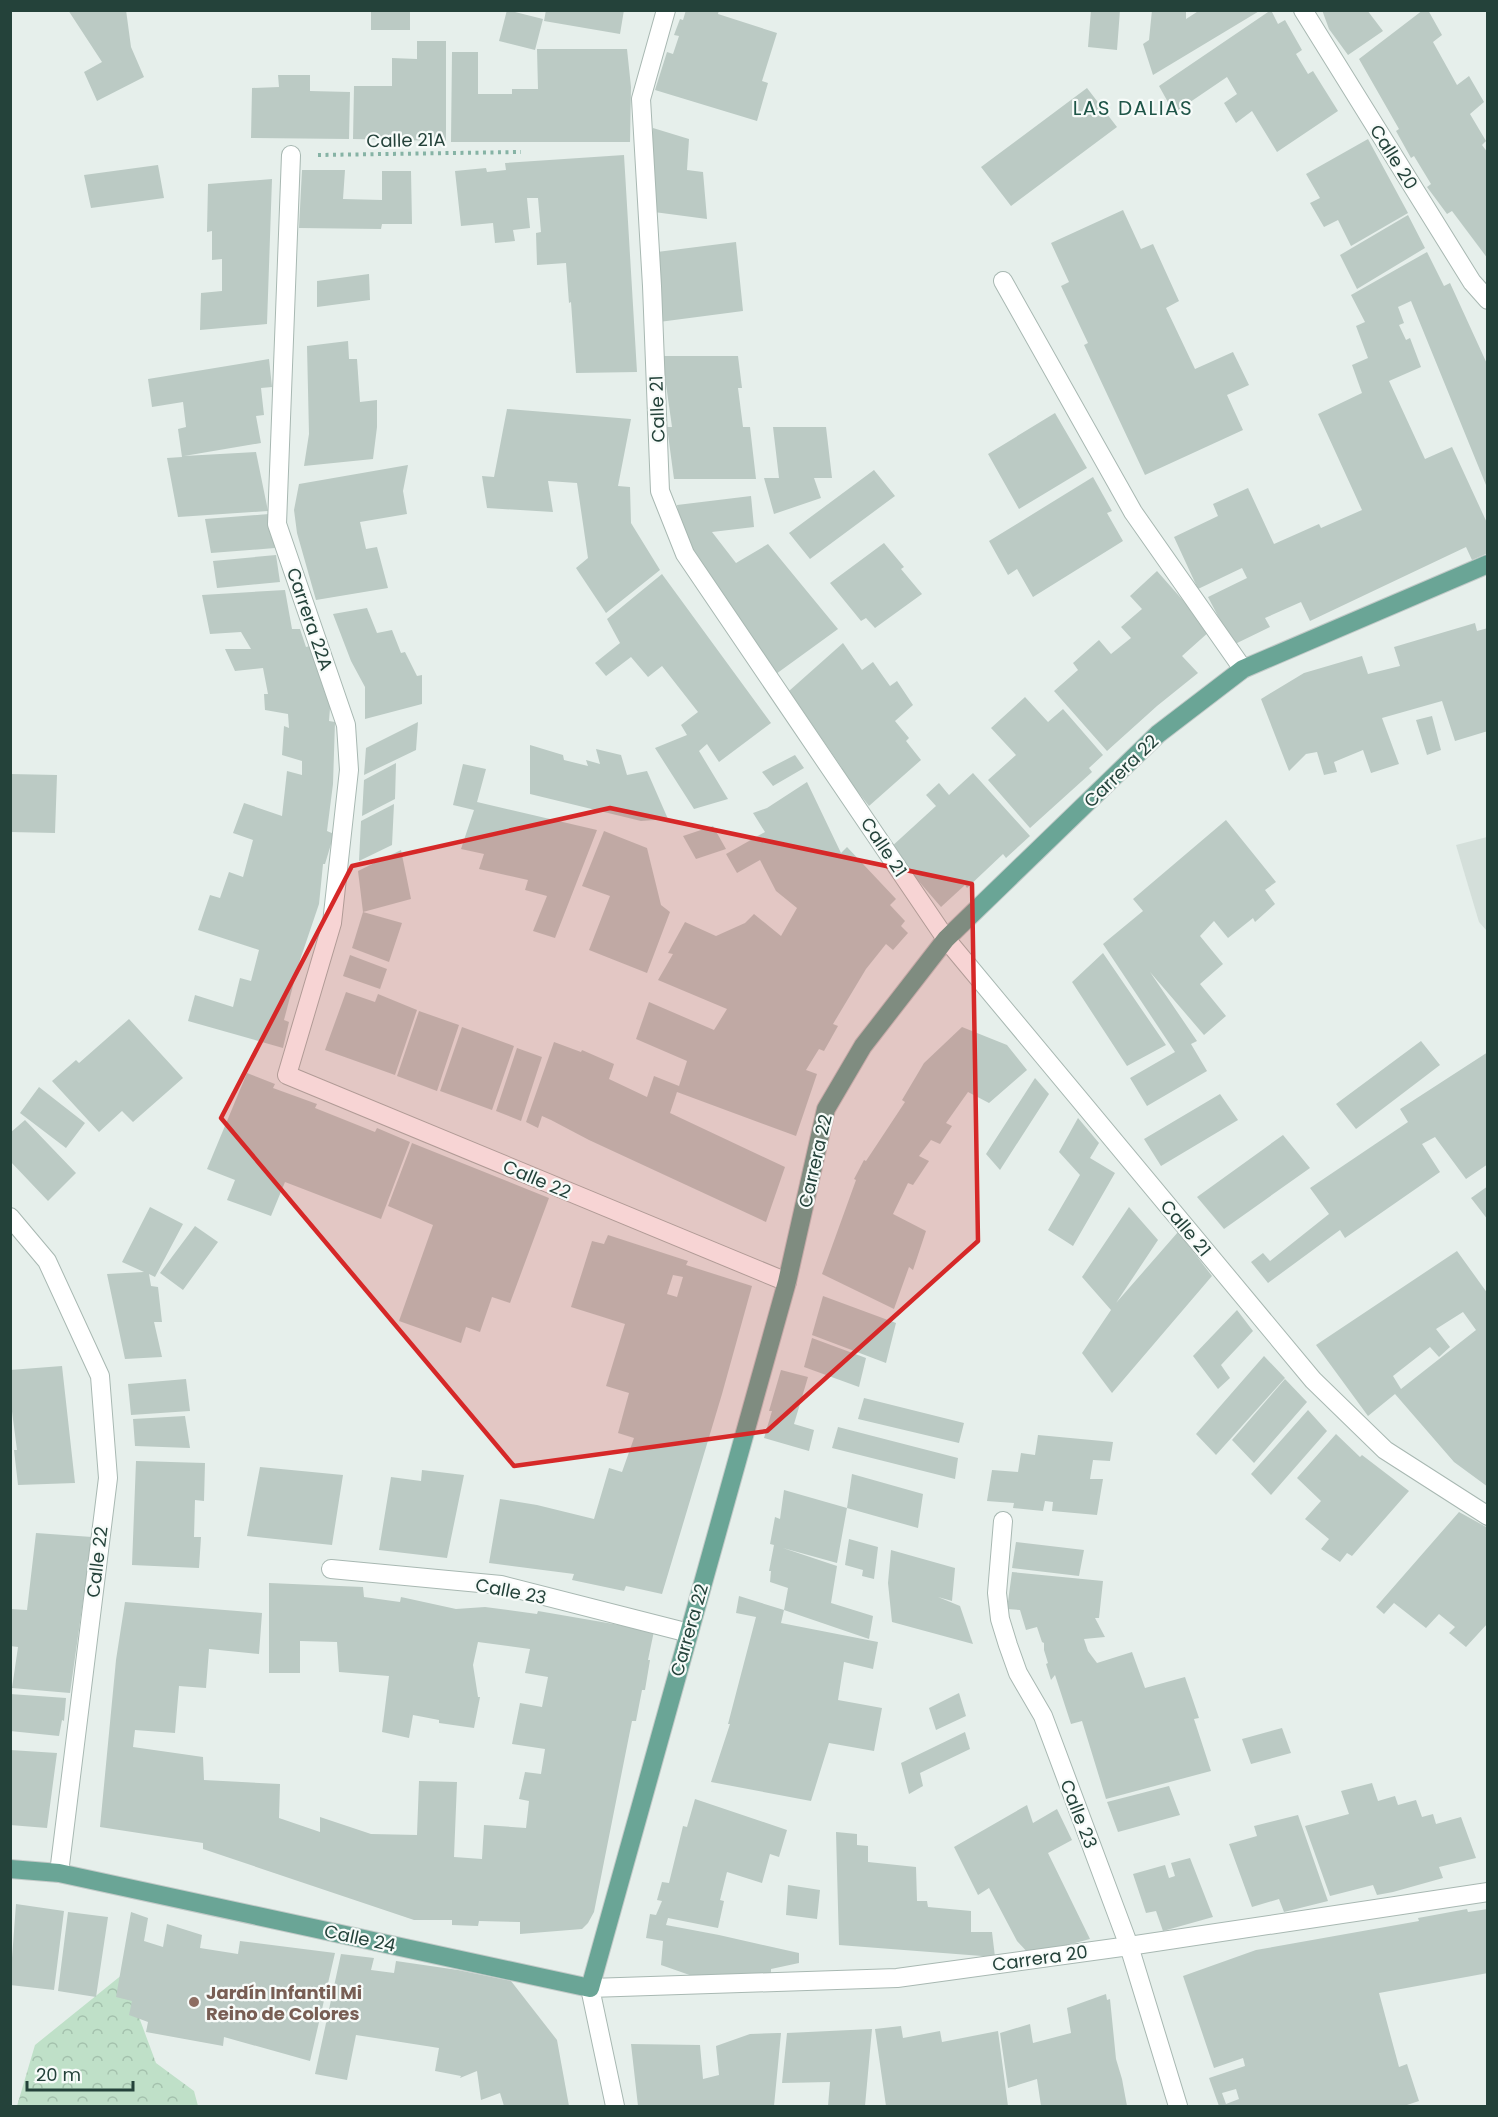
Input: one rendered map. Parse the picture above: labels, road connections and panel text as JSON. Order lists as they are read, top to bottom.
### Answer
{
  "streets": {
    "main road": ["Carrera 22", "Calle 24"],
    "street": [
      "Calle 20",
      "Calle 21",
      "Carrera 22A",
      "Calle 22",
      "Calle 23",
      "Carrera 20"
    ],
    "path": ["Calle 21A"]
  },
  "crossings": [
    ["Calle 21A", "Carrera 22A"],
    ["Calle 21", "Carrera 22"],
    ["Carrera 22A", "Calle 22"],
    ["Carrera 22", "Calle 22"],
    ["Carrera 22", "Calle 23"],
    ["Carrera 22", "Calle 24"],
    ["Carrera 22", "Carrera 20"],
    ["Calle 22", "Calle 24"],
    ["Calle 23", "Carrera 20"],
    ["Calle 24", "Carrera 20"]
  ],
  "districts": ["LAS DALIAS"],
  "places": ["Jardín Infantil Mi Reino de Colores"],
  "scale_bar": "20 m"
}
